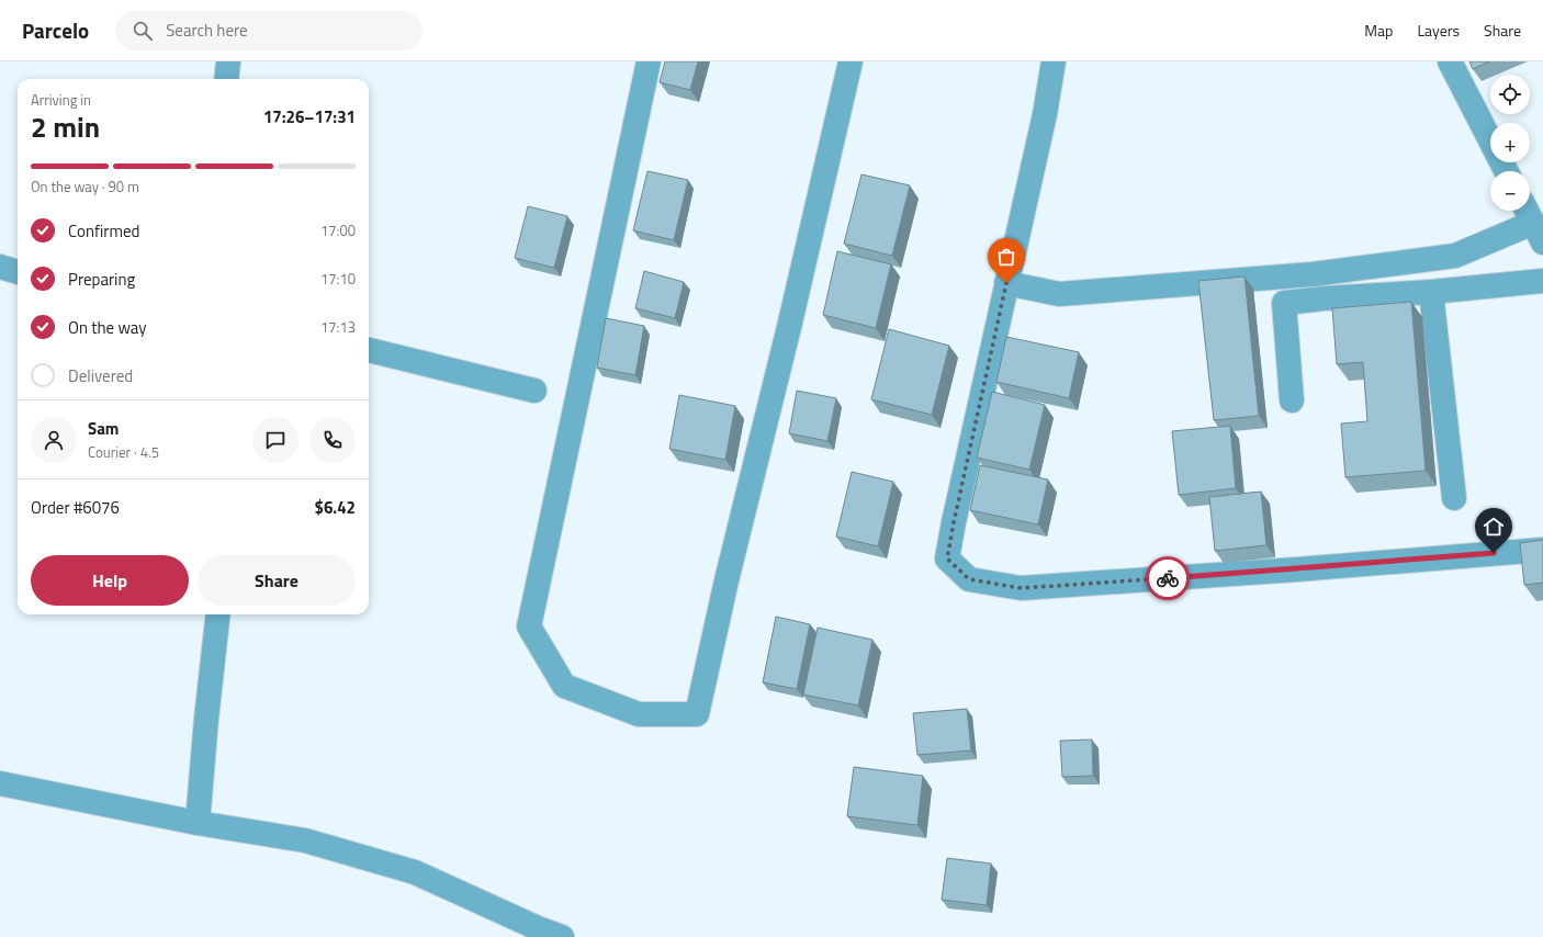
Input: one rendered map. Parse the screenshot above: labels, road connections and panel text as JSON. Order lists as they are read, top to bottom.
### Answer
{
  "page": {
    "header": "Parcelo",
    "search": "Search here",
    "nav": ["Map", "Layers", "Share"],
    "map_buttons": ["+", "−"],
    "heading": ["2 min", "Arriving in", "17:26–17:31"],
    "panel": [
      "Sam",
      "Courier · 4.5",
      "Order #6076",
      "$6.42"
    ],
    "bar": "On the way · 90 m",
    "list": [
      ["Confirmed", "17:00"],
      ["Preparing", "17:10"],
      ["On the way", "17:13"],
      "Delivered"
    ],
    "buttons": ["Help", "Share"]
  }
}
